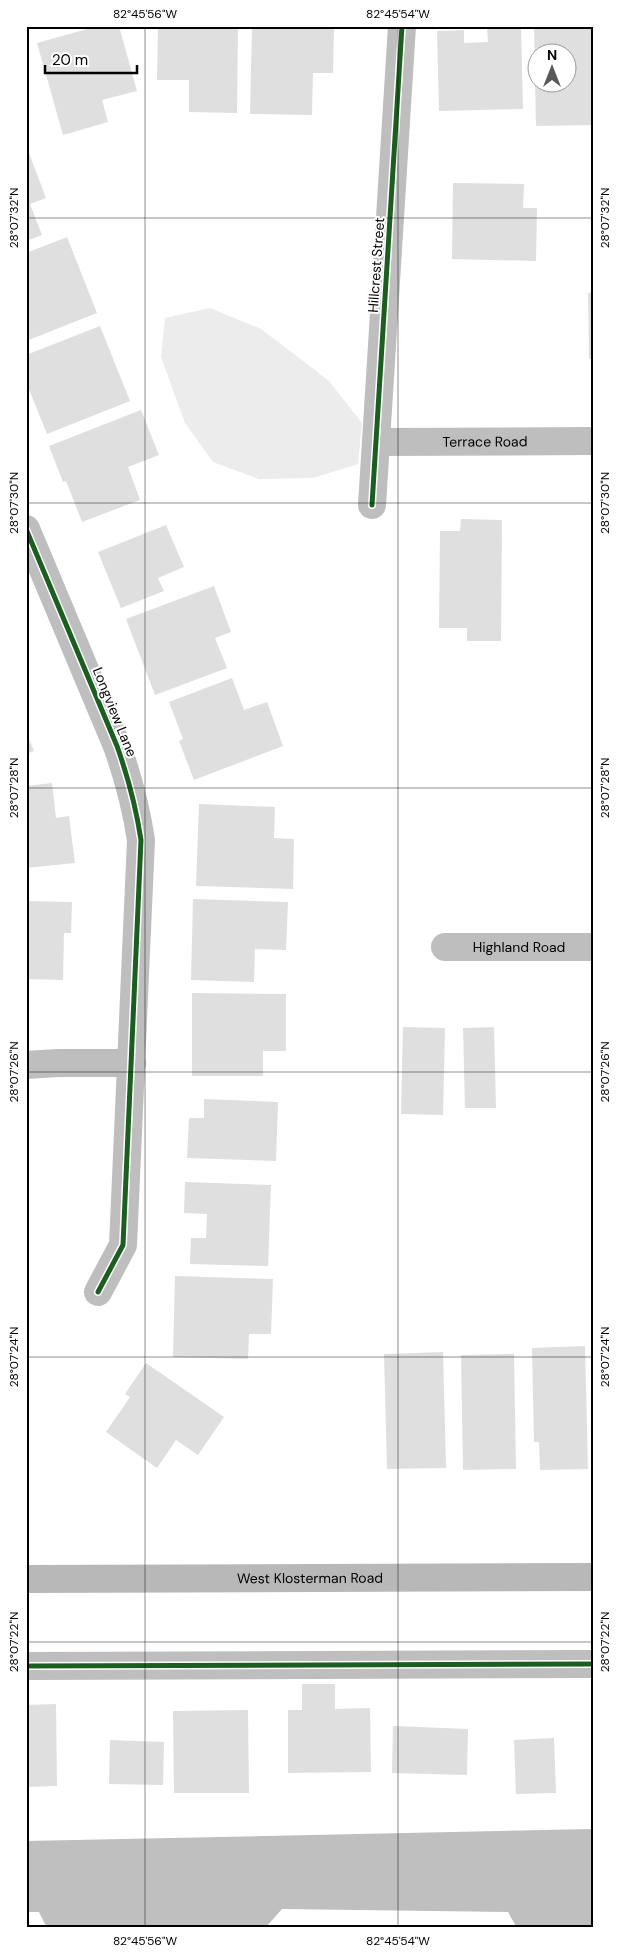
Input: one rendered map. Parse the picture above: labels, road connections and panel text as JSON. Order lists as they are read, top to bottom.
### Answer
{
  "streets": {
    "street": [
      "Hillcrest Street",
      "Terrace Road",
      "Longview Lane",
      "Highland Road",
      "West Klosterman Road"
    ]
  },
  "crossings": [
    ["Hillcrest Street", "Terrace Road"]
  ],
  "scale_bar": "20 m",
  "north": "top",
  "coordinates": [
    "82°45'56\"W",
    "82°45'54\"W",
    "28°07'32\"N",
    "28°07'30\"N",
    "28°07'28\"N",
    "28°07'26\"N",
    "28°07'24\"N",
    "28°07'22\"N"
  ]
}
